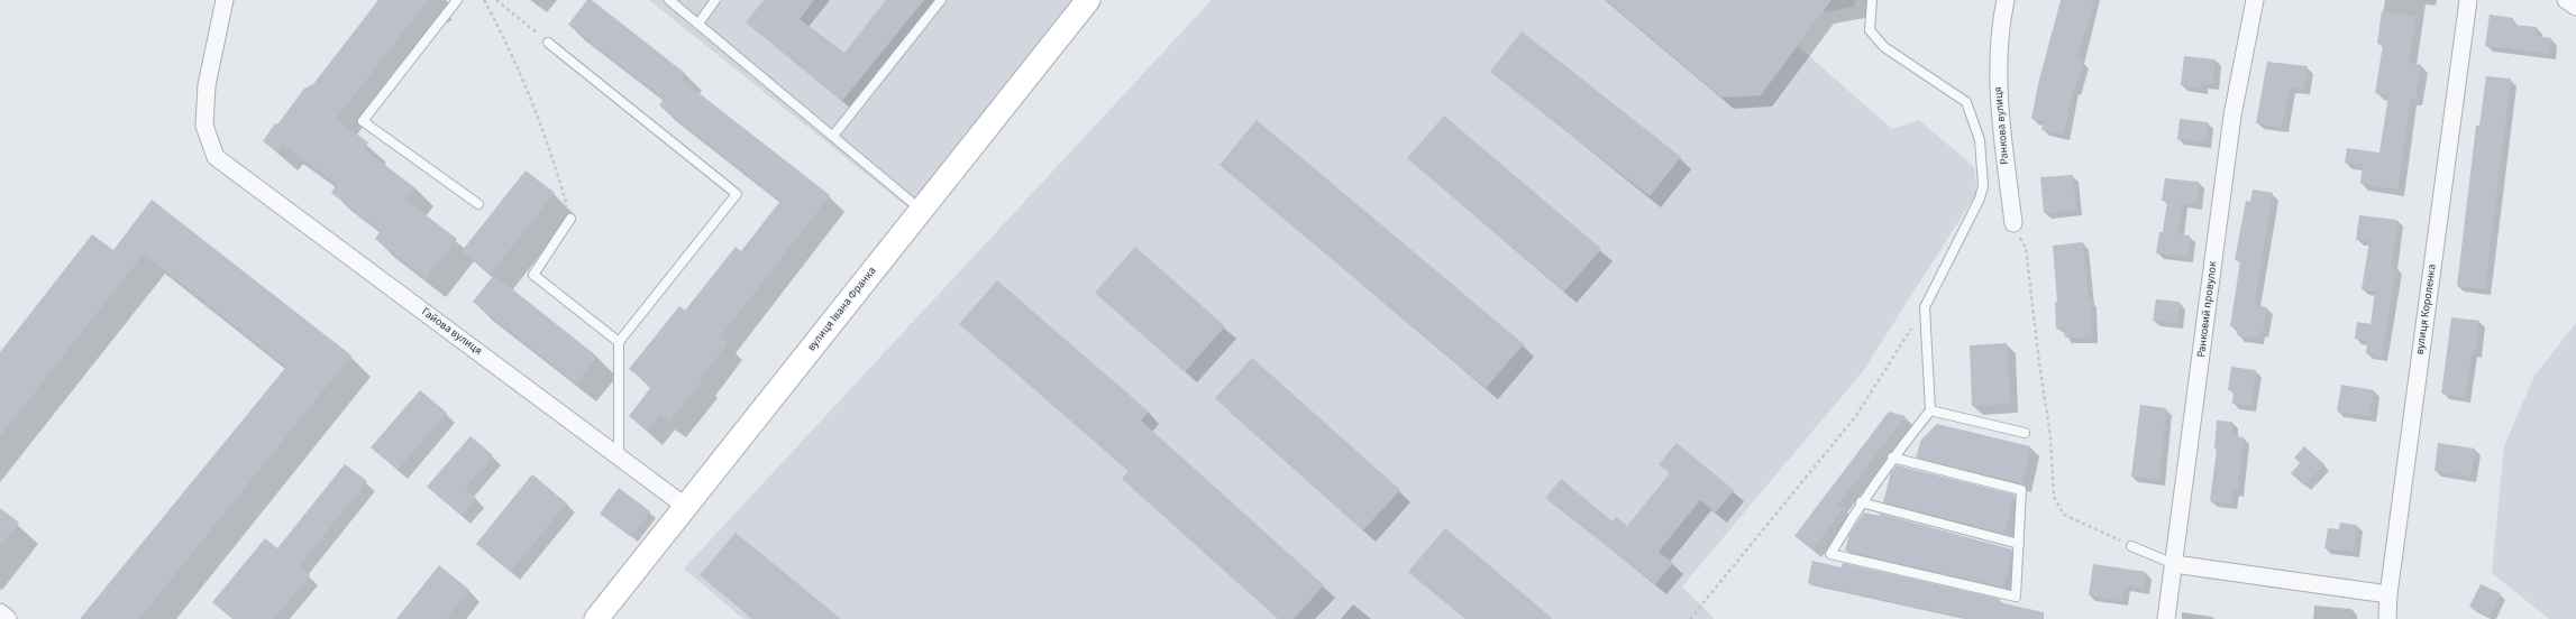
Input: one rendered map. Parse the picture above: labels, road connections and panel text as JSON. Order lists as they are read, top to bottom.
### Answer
{
  "streets": {
    "main road": ["вулиця Івана Франка"],
    "street": [
      "Ранкова вулиця",
      "Ранковий провулок",
      "вулиця Короленка",
      "Гайова вулиця"
    ]
  },
  "crossings": [
    ["вулиця Івана Франка", "Гайова вулиця"]
  ]
}
